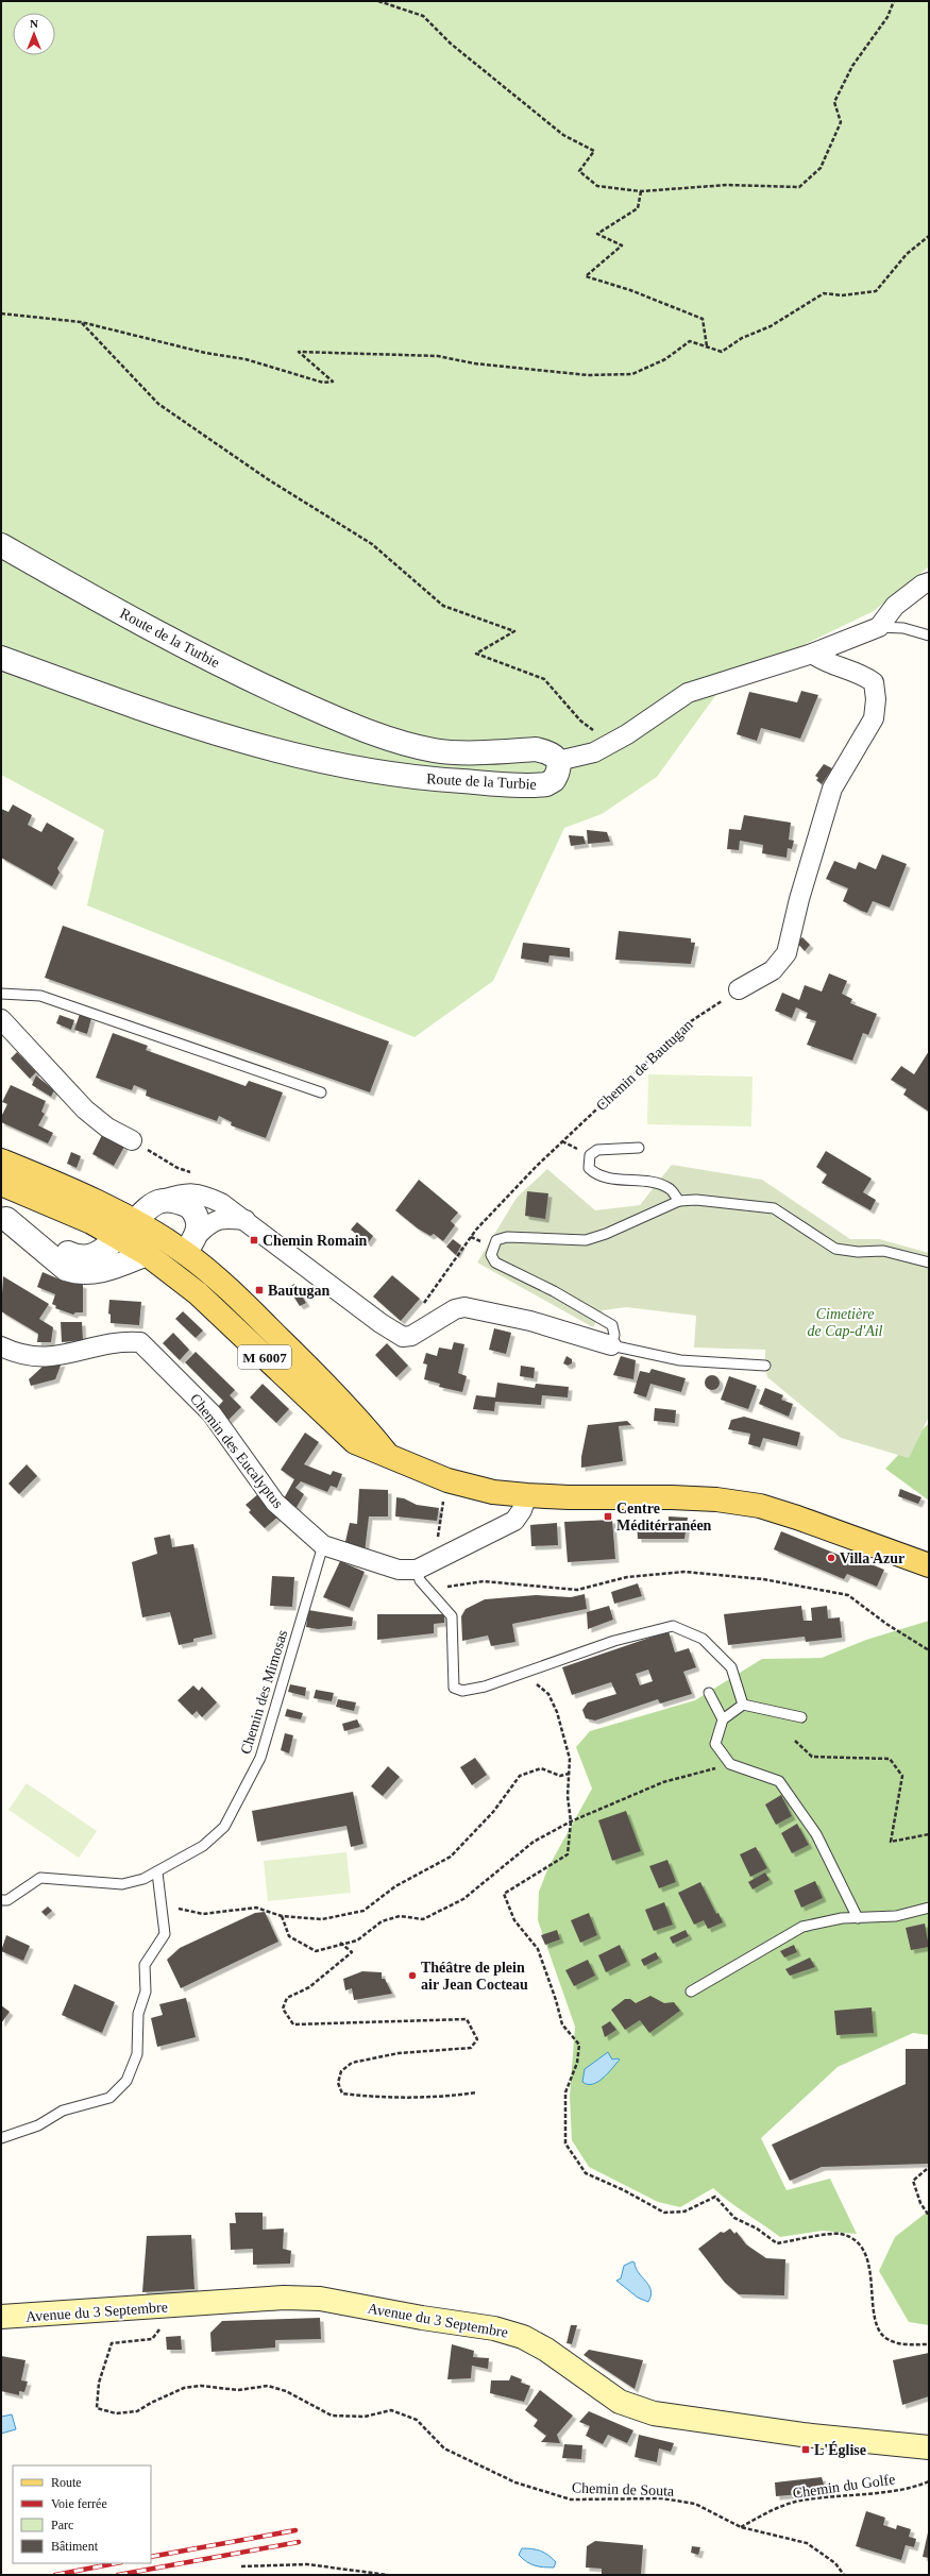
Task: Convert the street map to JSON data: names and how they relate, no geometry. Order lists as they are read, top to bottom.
{
  "streets": {
    "main road": ["M 6007", "Avenue du 3 Septembre"],
    "street": ["Route de la Turbie", "Chemin des Eucalyptus"],
    "lane": ["Chemin des Mimosas"],
    "path": ["Chemin de Bautugan", "Chemin du Golfe", "Chemin de Souta"]
  },
  "crossings": [
    ["M 6007", "Chemin des Eucalyptus"],
    ["Chemin des Eucalyptus", "Chemin des Mimosas"],
    ["Chemin du Golfe", "Chemin de Souta"]
  ],
  "parks": ["Cimetière de Cap-d'Ail"],
  "places": {
    "transit": [
      "Chemin Romain",
      "Bautugan",
      "Centre Méditérranéen",
      "L'Église"
    ],
    "other": ["Villa Azur", "Théâtre de plein air Jean Cocteau"]
  },
  "legend": [
    "Route",
    "Voie ferrée",
    "Parc",
    "Bâtiment"
  ],
  "north": "top"
}
